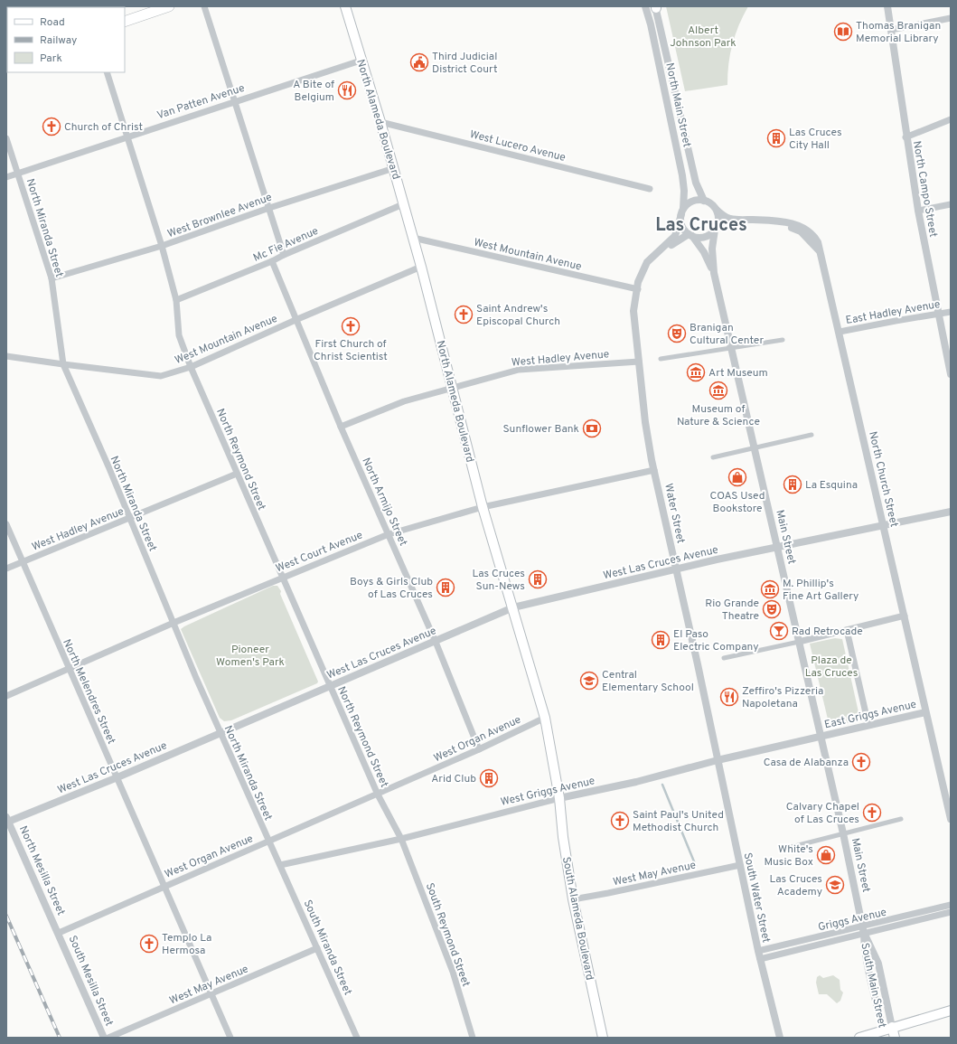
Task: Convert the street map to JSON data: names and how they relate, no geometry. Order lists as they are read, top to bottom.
{
  "streets": {
    "main road": ["North Alameda Boulevard", "South Alameda Boulevard", "South Main Street"],
    "street": [
      "Van Patten Avenue",
      "North Main Street",
      "West Lucero Avenue",
      "North Campo Street",
      "West Brownlee Avenue",
      "North Miranda Street",
      "Mc Fie Avenue",
      "West Mountain Avenue",
      "East Hadley Avenue",
      "West Hadley Avenue",
      "North Reymond Street",
      "North Church Street",
      "North Armijo Street",
      "Water Street",
      "Main Street",
      "West Court Avenue",
      "West Las Cruces Avenue",
      "North Melendres Street",
      "East Griggs Avenue",
      "West Organ Avenue",
      "West Griggs Avenue",
      "North Mesilla Street",
      "West May Avenue",
      "South Water Street",
      "Griggs Avenue",
      "South Reymond Street",
      "South Miranda Street",
      "South Mesilla Street"
    ]
  },
  "crossings": [
    ["Van Patten Avenue", "North Alameda Boulevard"],
    ["Van Patten Avenue", "North Miranda Street"],
    ["Van Patten Avenue", "North Reymond Street"],
    ["North Main Street", "North Church Street"],
    ["North Main Street", "Water Street"],
    ["North Main Street", "Main Street"],
    ["North Alameda Boulevard", "West Lucero Avenue"],
    ["North Alameda Boulevard", "West Brownlee Avenue"],
    ["North Alameda Boulevard", "Mc Fie Avenue"],
    ["North Alameda Boulevard", "West Mountain Avenue"],
    ["North Alameda Boulevard", "West Hadley Avenue"],
    ["North Alameda Boulevard", "West Court Avenue"],
    ["North Alameda Boulevard", "West Las Cruces Avenue"],
    ["North Alameda Boulevard", "West Organ Avenue"],
    ["North Alameda Boulevard", "West Griggs Avenue"],
    ["North Alameda Boulevard", "South Alameda Boulevard"],
    ["North Campo Street", "East Hadley Avenue"],
    ["West Brownlee Avenue", "North Miranda Street"],
    ["West Brownlee Avenue", "North Reymond Street"],
    ["North Miranda Street", "West Mountain Avenue"],
    ["North Miranda Street", "West Hadley Avenue"],
    ["North Miranda Street", "West Court Avenue"],
    ["North Miranda Street", "West Las Cruces Avenue"],
    ["North Miranda Street", "West Organ Avenue"],
    ["North Miranda Street", "West Griggs Avenue"],
    ["North Miranda Street", "South Miranda Street"],
    ["Mc Fie Avenue", "North Reymond Street"],
    ["Mc Fie Avenue", "North Armijo Street"],
    ["West Mountain Avenue", "North Reymond Street"],
    ["West Mountain Avenue", "North Armijo Street"],
    ["West Mountain Avenue", "Water Street"],
    ["East Hadley Avenue", "North Church Street"],
    ["West Hadley Avenue", "North Reymond Street"],
    ["West Hadley Avenue", "North Armijo Street"],
    ["West Hadley Avenue", "Water Street"],
    ["West Hadley Avenue", "North Melendres Street"],
    ["North Reymond Street", "West Court Avenue"],
    ["North Reymond Street", "West Las Cruces Avenue"],
    ["North Reymond Street", "West Organ Avenue"],
    ["North Reymond Street", "West Griggs Avenue"],
    ["North Reymond Street", "South Reymond Street"],
    ["North Church Street", "Water Street"],
    ["North Church Street", "Main Street"],
    ["North Church Street", "West Las Cruces Avenue"],
    ["North Church Street", "East Griggs Avenue"],
    ["North Armijo Street", "West Court Avenue"],
    ["North Armijo Street", "West Las Cruces Avenue"],
    ["North Armijo Street", "West Organ Avenue"],
    ["Water Street", "Main Street"],
    ["Water Street", "West Court Avenue"],
    ["Water Street", "West Las Cruces Avenue"],
    ["Water Street", "West Griggs Avenue"],
    ["Water Street", "South Water Street"],
    ["Main Street", "West Las Cruces Avenue"],
    ["Main Street", "East Griggs Avenue"],
    ["Main Street", "West Griggs Avenue"],
    ["Main Street", "Griggs Avenue"],
    ["Main Street", "South Main Street"],
    ["West Court Avenue", "North Melendres Street"],
    ["West Las Cruces Avenue", "North Melendres Street"],
    ["West Las Cruces Avenue", "North Mesilla Street"],
    ["North Melendres Street", "West Organ Avenue"],
    ["North Melendres Street", "West May Avenue"],
    ["East Griggs Avenue", "West Griggs Avenue"],
    ["West Organ Avenue", "North Mesilla Street"],
    ["West Organ Avenue", "South Mesilla Street"],
    ["West Griggs Avenue", "South Water Street"],
    ["West Griggs Avenue", "South Alameda Boulevard"],
    ["West Griggs Avenue", "South Reymond Street"],
    ["West Griggs Avenue", "South Miranda Street"],
    ["North Mesilla Street", "South Mesilla Street"],
    ["West May Avenue", "South Water Street"],
    ["West May Avenue", "South Alameda Boulevard"],
    ["West May Avenue", "South Miranda Street"],
    ["South Water Street", "Griggs Avenue"],
    ["Griggs Avenue", "South Main Street"]
  ],
  "districts": ["Las Cruces"],
  "parks": ["Albert Johnson Park", "Pioneer Women's Park", "Plaza de Las Cruces"],
  "places": {
    "library": ["Thomas Branigan Memorial Library"],
    "public building": ["Third Judicial District Court"],
    "restaurant": ["A Bite of Belgium", "Zeffiro's Pizzeria Napoletana"],
    "church": [
      "Church of Christ",
      "Saint Andrew's Episcopal Church",
      "First Church of Christ Scientist",
      "Casa de Alabanza",
      "Calvary Chapel of Las Cruces",
      "Saint Paul's United Methodist Church",
      "Templo La Hermosa"
    ],
    "building": [
      "Las Cruces City Hall",
      "La Esquina",
      "Las Cruces Sun-News",
      "Boys & Girls Club of Las Cruces",
      "El Paso Electric Company",
      "Arid Club"
    ],
    "theatre": ["Branigan Cultural Center", "Rio Grande Theatre"],
    "museum": ["Art Museum", "Museum of Nature & Science", "M. Phillip's Fine Art Gallery"],
    "bank": ["Sunflower Bank"],
    "shop": ["COAS Used Bookstore", "White's Music Box"],
    "bar": ["Rad Retrocade"],
    "school or university": ["Central Elementary School", "Las Cruces Academy"]
  },
  "legend": ["Road", "Railway", "Park"]
}
